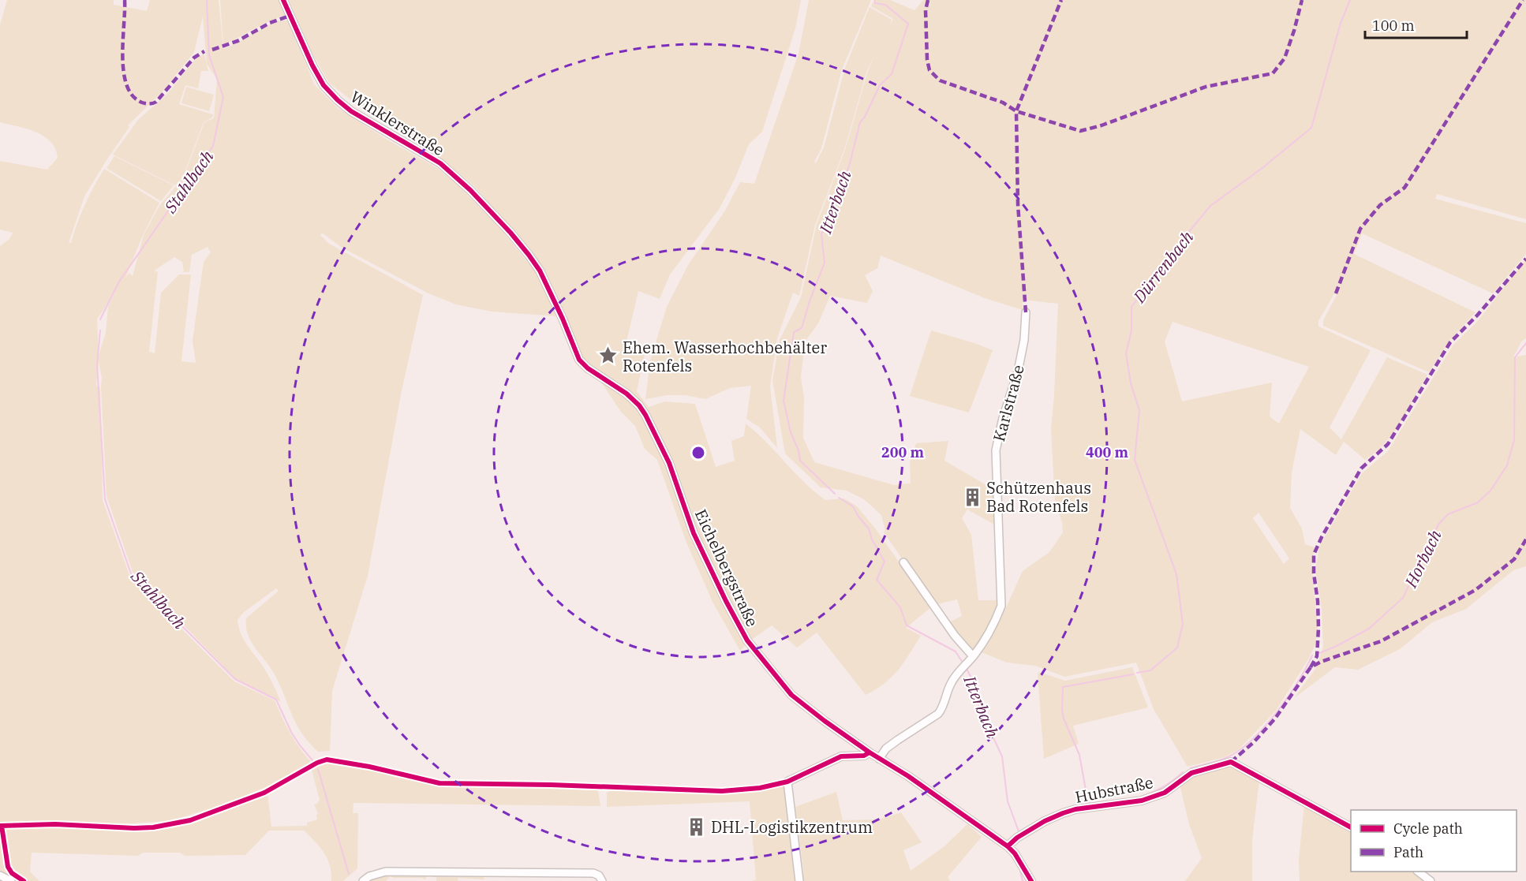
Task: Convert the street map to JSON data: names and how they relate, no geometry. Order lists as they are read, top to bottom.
{
  "streets": {
    "street": [
      "Winklerstraße",
      "Karlstraße",
      "Eichelbergstraße",
      "Hubstraße"
    ]
  },
  "crossings": [
    ["Winklerstraße", "Eichelbergstraße"],
    ["Karlstraße", "Eichelbergstraße"],
    ["Eichelbergstraße", "Hubstraße"]
  ],
  "water": [
    "Stahlbach",
    "Itterbach",
    "Dürrenbach",
    "Horbach"
  ],
  "places": {
    "place": ["Ehem. Wasserhochbehälter Rotenfels"],
    "building": ["Schützenhaus Bad Rotenfels", "DHL-Logistikzentrum"]
  },
  "legend": ["Cycle path", "Path"],
  "scale_bar": "100 m",
  "rings": ["200 m", "400 m"]
}
